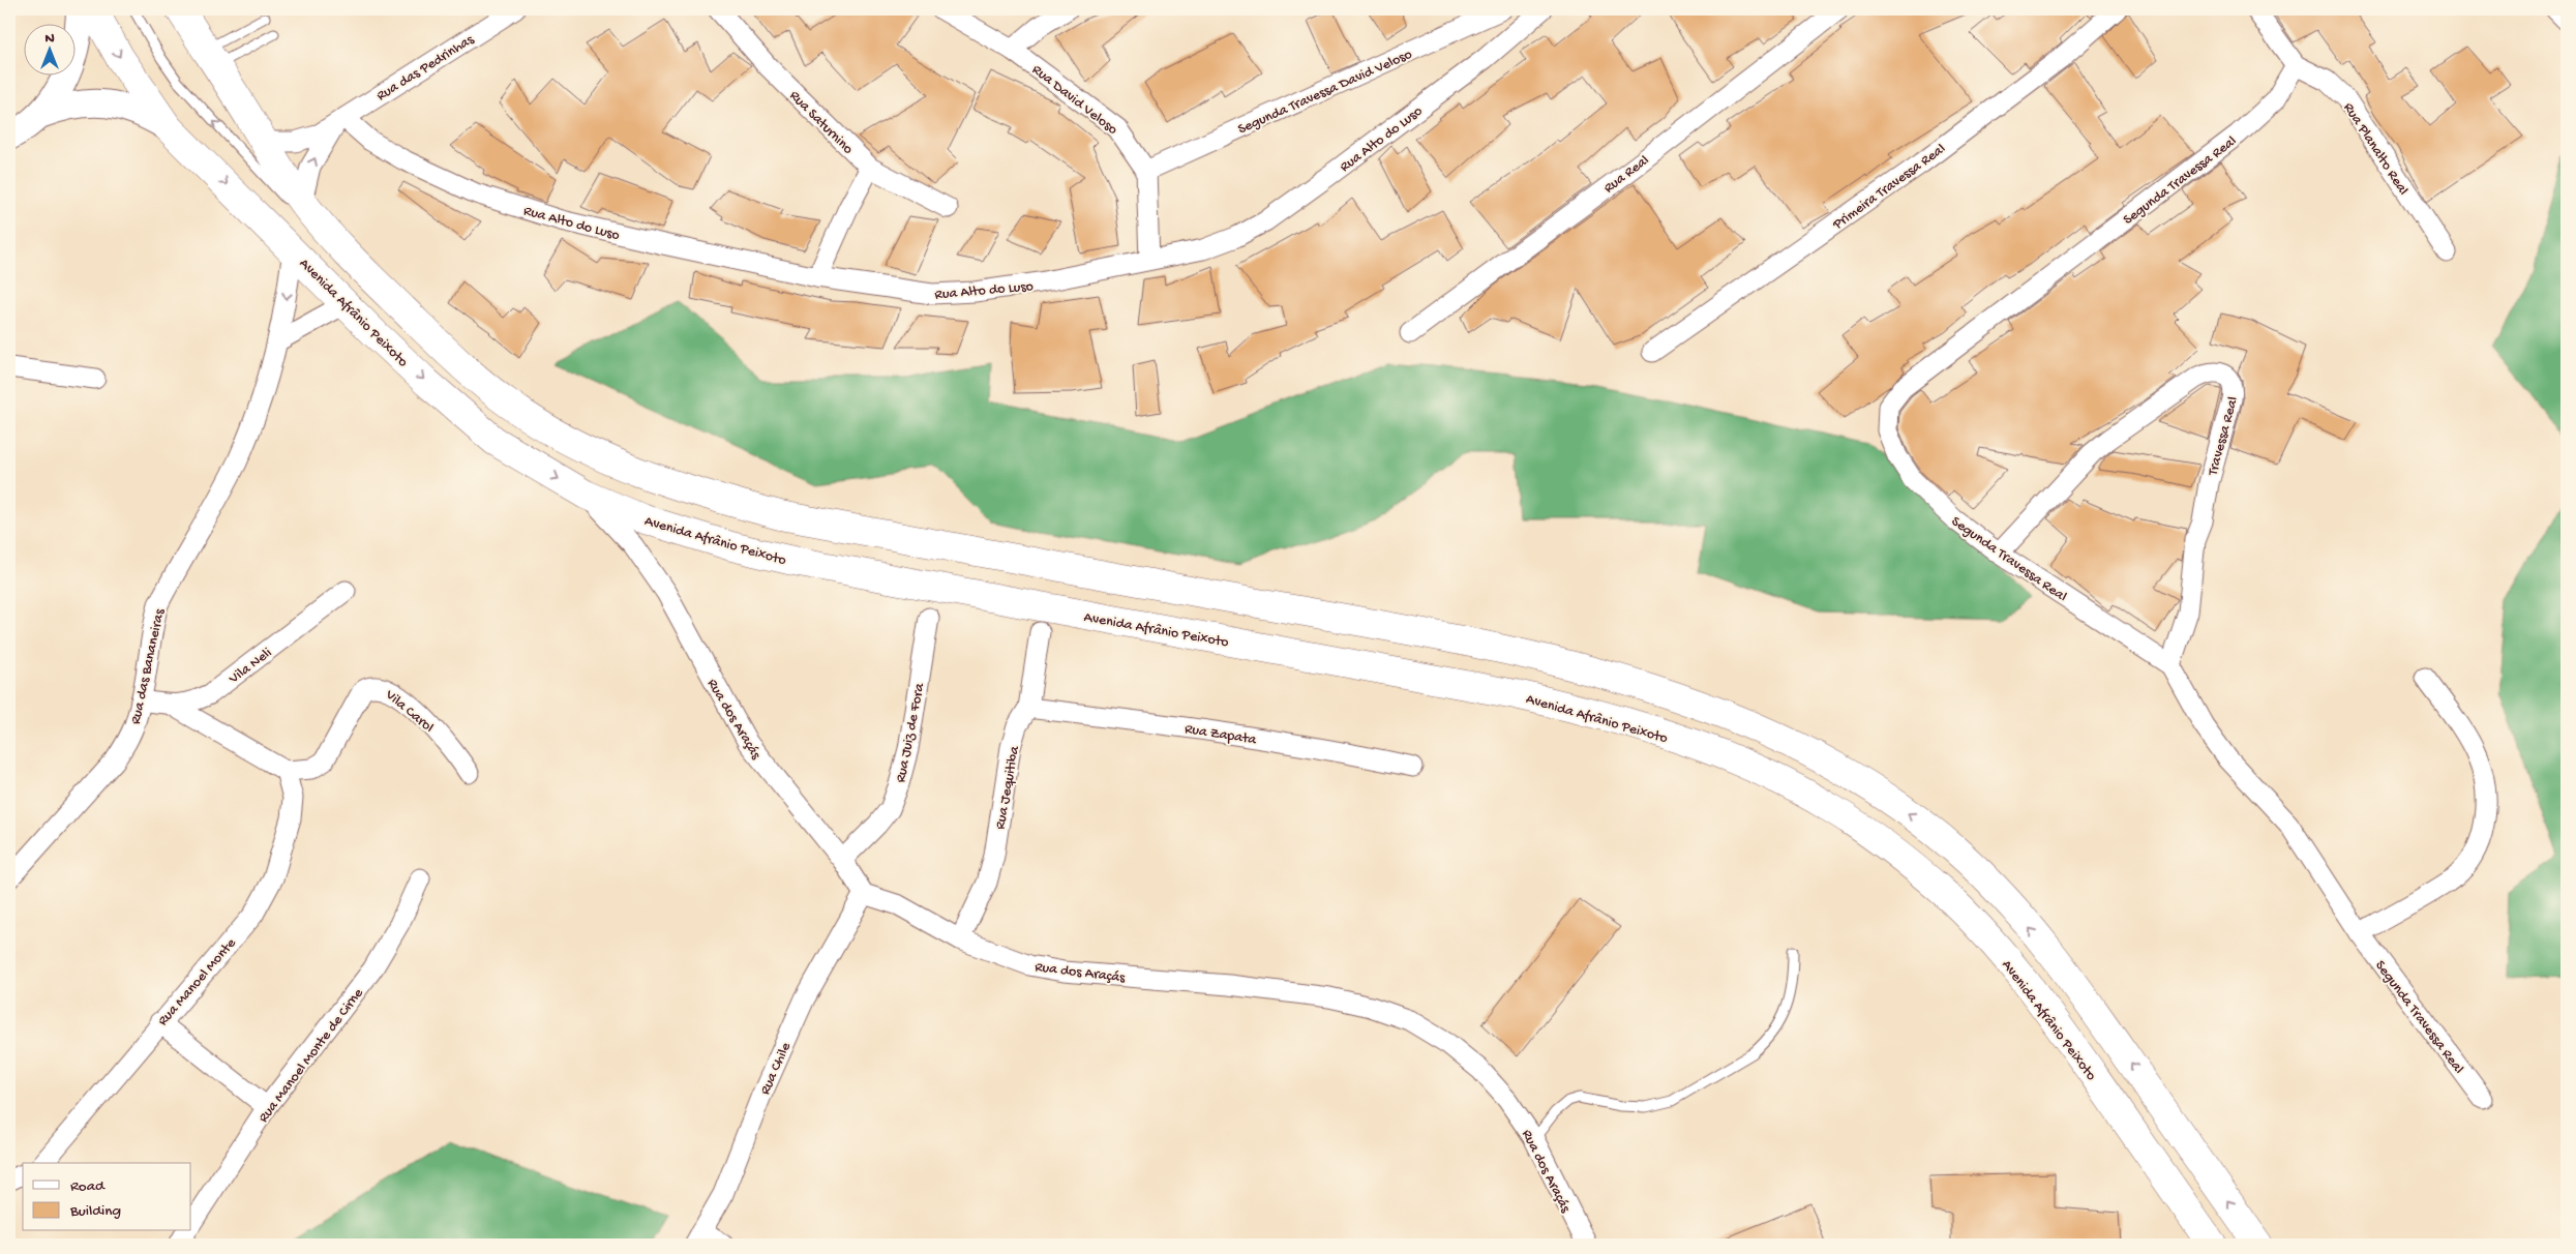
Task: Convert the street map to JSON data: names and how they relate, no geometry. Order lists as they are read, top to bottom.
{
  "streets": {
    "main road": ["Avenida Afrânio Peixoto"],
    "street": [
      "Rua das Pedrinhas",
      "Segunda Travessa David Veloso",
      "Rua David Veloso",
      "Rua Saturnino",
      "Rua Alto do Luso",
      "Rua Planalto Real",
      "Rua Real",
      "Segunda Travessa Real",
      "Primeira Travessa Real",
      "Travessa Real",
      "Vila Neli",
      "Rua das Bananeiras",
      "Vila Carol",
      "Rua dos Araçás",
      "Rua Juiz de Fora",
      "Rua Zapata",
      "Rua Jequitiba",
      "Rua Manoel Monte",
      "Rua Manoel Monte de Cirne",
      "Rua Chile"
    ]
  },
  "crossings": [
    ["Rua das Pedrinhas", "Rua Alto do Luso"],
    ["Segunda Travessa David Veloso", "Rua David Veloso"],
    ["Rua Planalto Real", "Segunda Travessa Real"],
    ["Segunda Travessa Real", "Travessa Real"],
    ["Avenida Afrânio Peixoto", "Rua das Bananeiras"],
    ["Avenida Afrânio Peixoto", "Rua dos Araçás"],
    ["Vila Neli", "Rua das Bananeiras"],
    ["Vila Carol", "Rua Manoel Monte"],
    ["Rua dos Araçás", "Rua Juiz de Fora"],
    ["Rua dos Araçás", "Rua Jequitiba"],
    ["Rua dos Araçás", "Rua Chile"],
    ["Rua Zapata", "Rua Jequitiba"]
  ],
  "legend": ["Road", "Building"],
  "north": "top"
}
